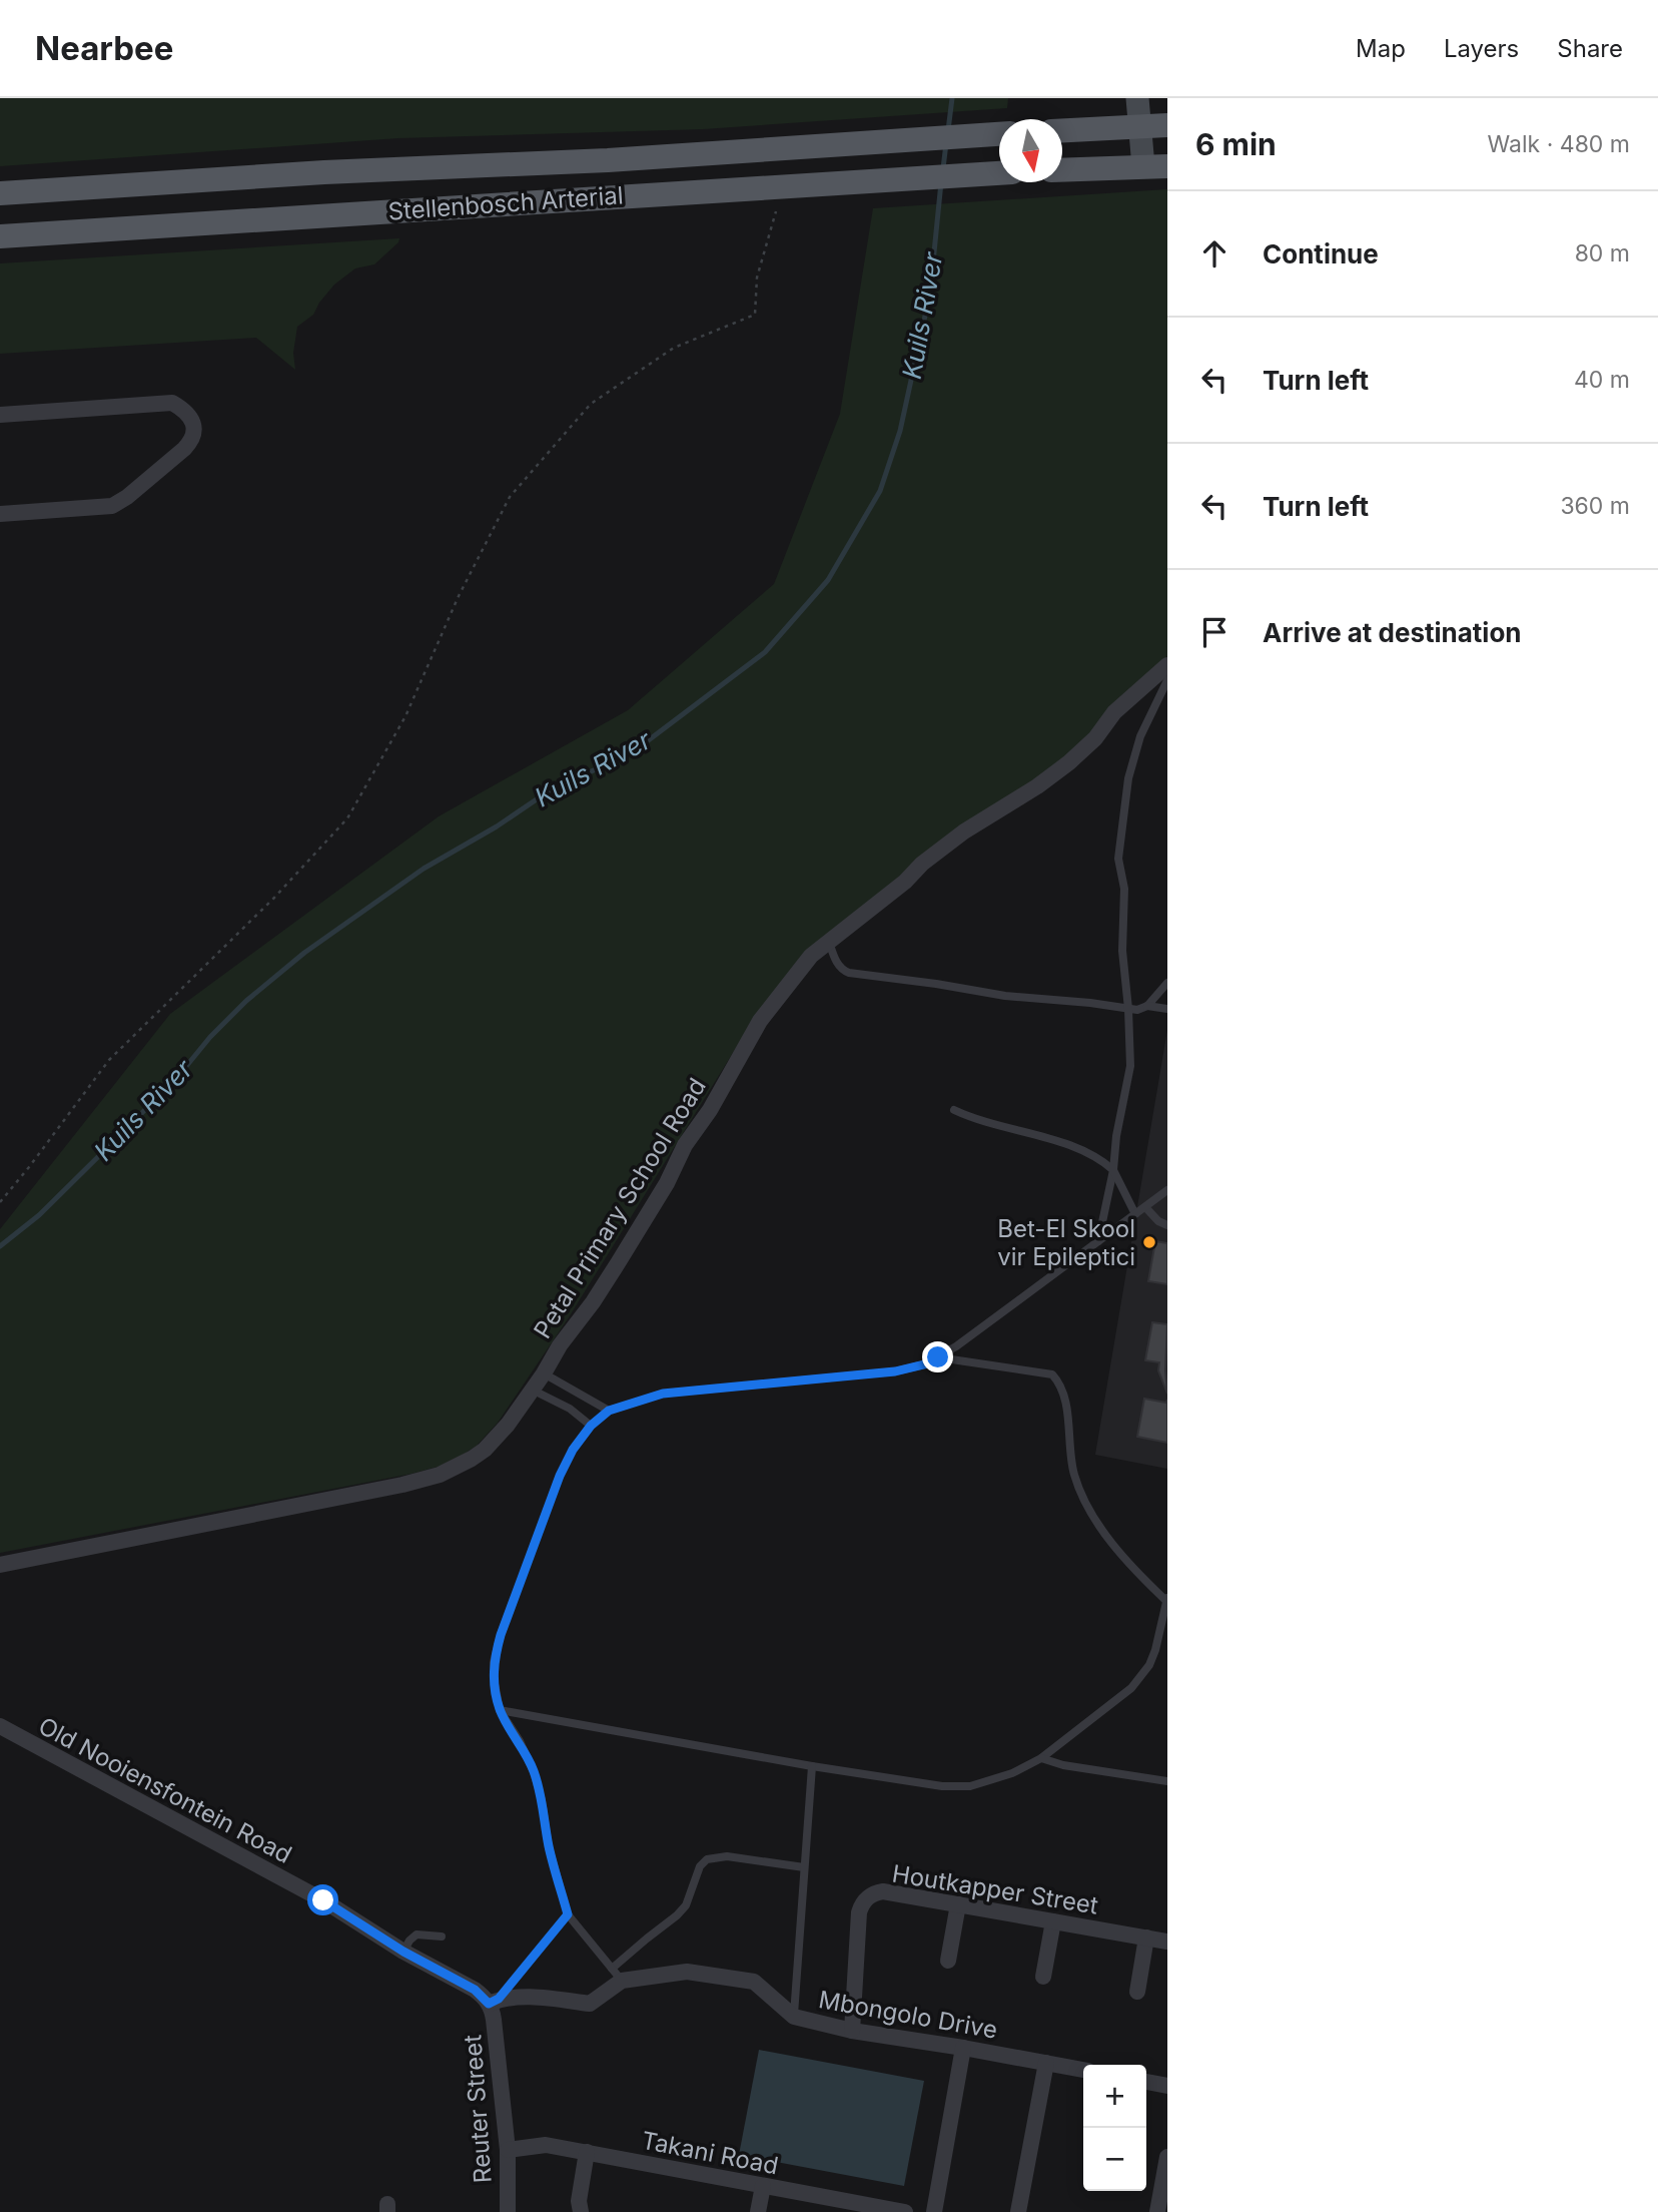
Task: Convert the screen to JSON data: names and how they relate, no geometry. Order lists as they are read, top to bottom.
{
  "streets": {
    "main road": ["Stellenbosch Arterial"],
    "street": [
      "Petal Primary School Road",
      "Old Nooiensfontein Road",
      "Houtkapper Street",
      "Mbongolo Drive",
      "Reuter Street",
      "Takani Road"
    ]
  },
  "crossings": [
    ["Old Nooiensfontein Road", "Mbongolo Drive"],
    ["Old Nooiensfontein Road", "Reuter Street"],
    ["Houtkapper Street", "Mbongolo Drive"],
    ["Mbongolo Drive", "Reuter Street"],
    ["Reuter Street", "Takani Road"]
  ],
  "water": ["Kuils River"],
  "places": ["Bet-El Skool vir Epileptici"],
  "north": "bottom",
  "page": {
    "header": "Nearbee",
    "nav": ["Map", "Layers", "Share"],
    "heading": ["6 min", "Walk · 480 m"],
    "list": [
      ["Continue", "80 m"],
      ["Turn left", "40 m"],
      ["Turn left", "360 m"],
      "Arrive at destination"
    ],
    "map_buttons": ["+", "−"]
  }
}
